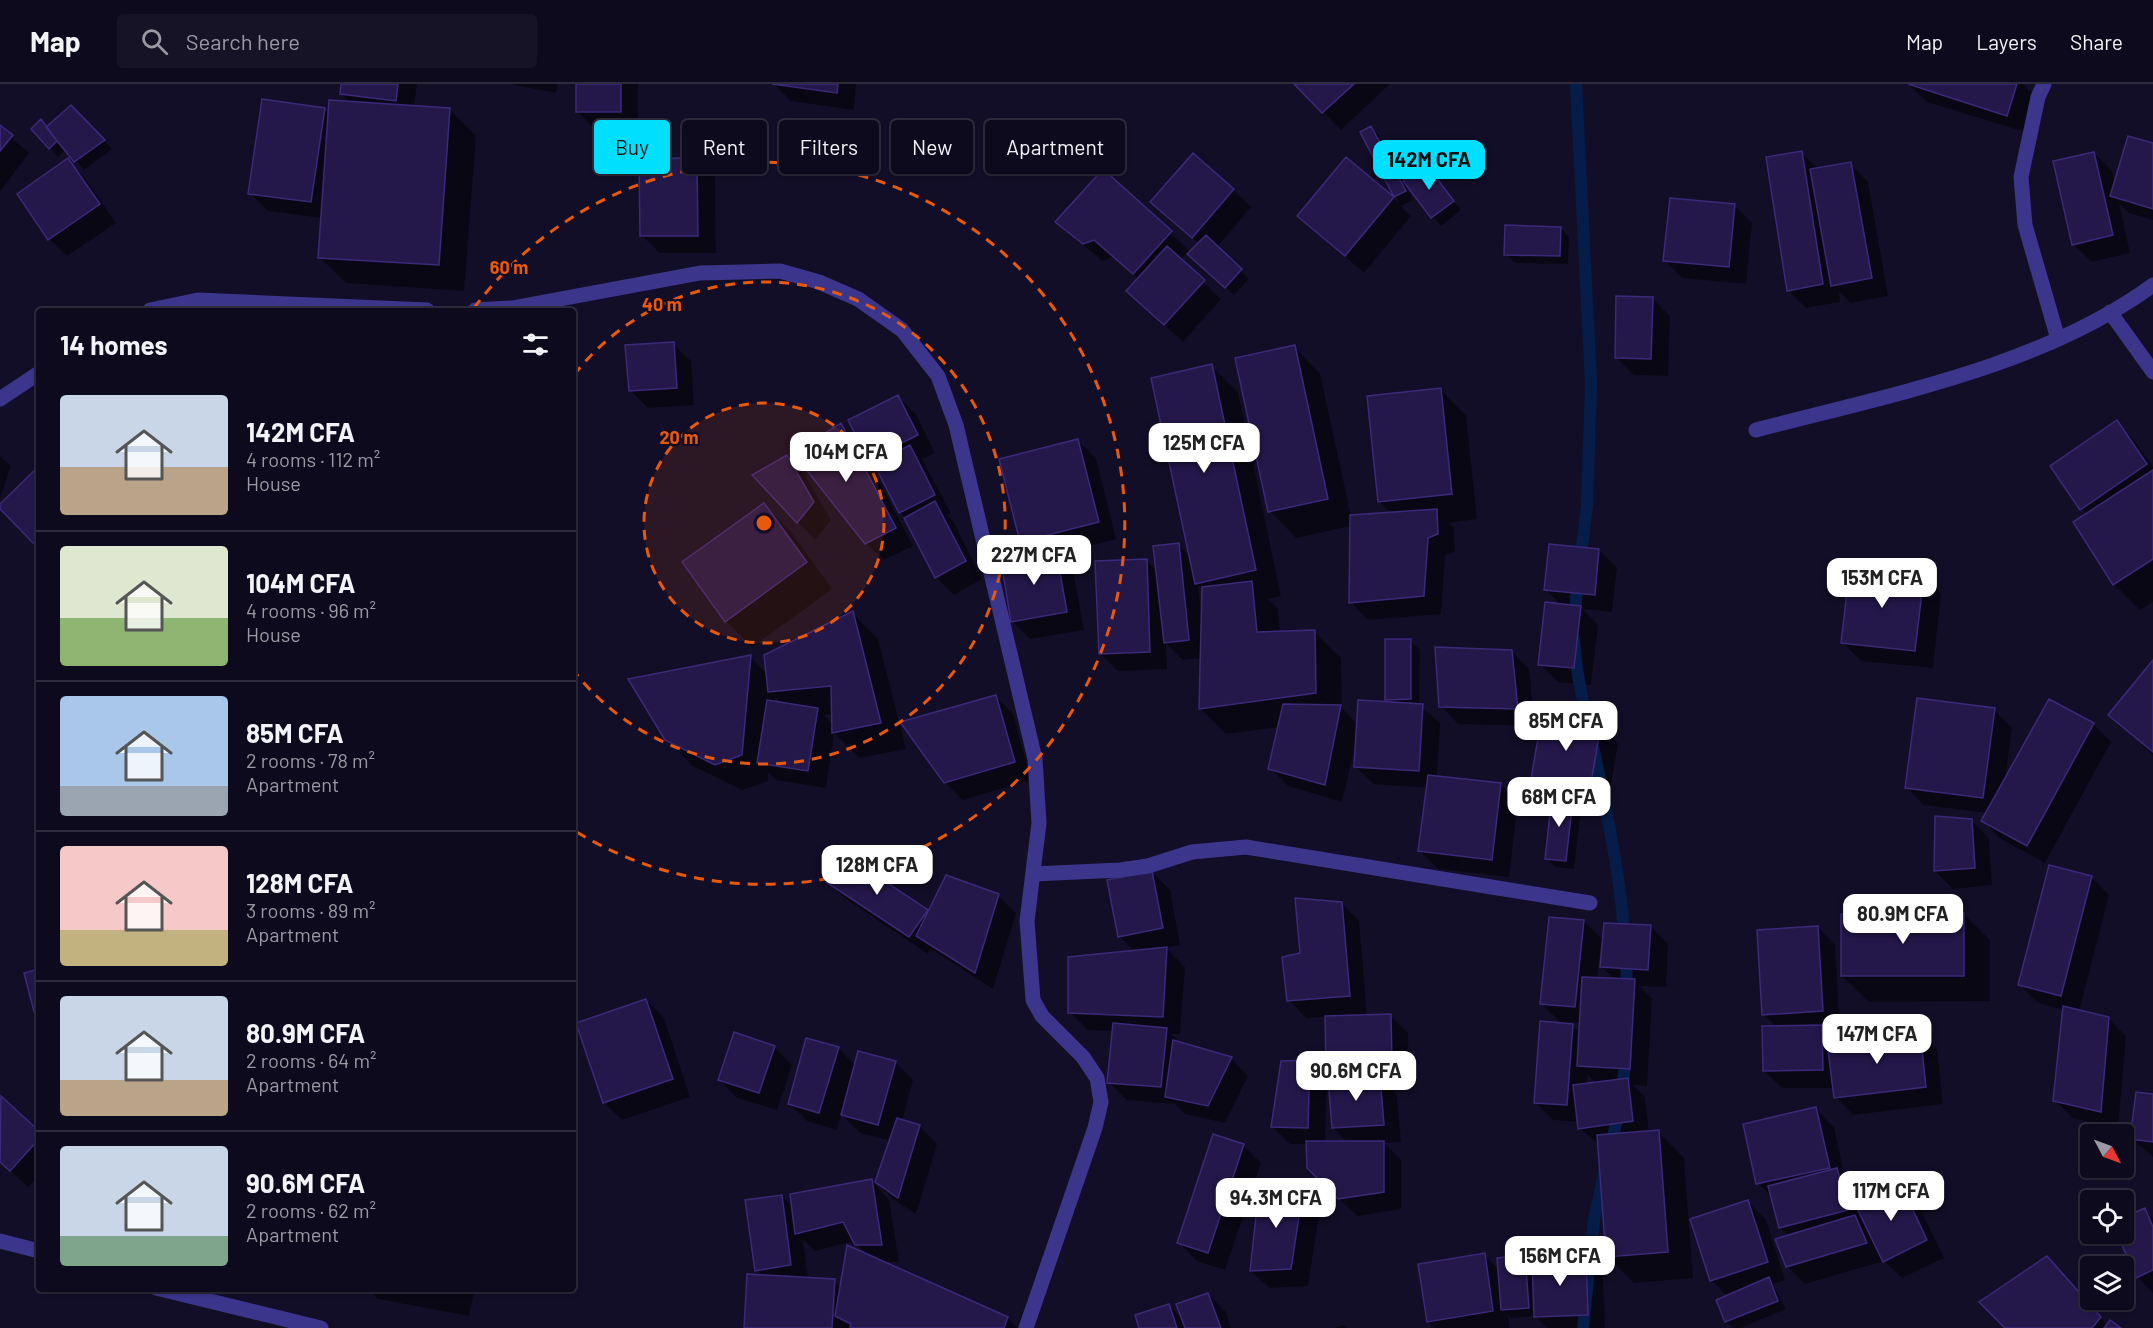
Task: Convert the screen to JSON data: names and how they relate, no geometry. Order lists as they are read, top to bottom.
{
  "north": "bottom right",
  "page": {
    "header": "Map",
    "search": "Search here",
    "nav": ["Map", "Layers", "Share"],
    "chip": [
      "Buy",
      "Rent",
      "Filters",
      "New",
      "Apartment"
    ],
    "price": [
      "142M CFA",
      "125M CFA",
      "104M CFA",
      "227M CFA",
      "153M CFA",
      "85M CFA",
      "68M CFA",
      "128M CFA",
      "80.9M CFA",
      "147M CFA",
      "90.6M CFA",
      "117M CFA",
      "94.3M CFA",
      "156M CFA"
    ],
    "heading": "14 homes",
    "list": [
      {
        "name": "142M CFA",
        "note": "4 rooms · 112 m² · House"
      },
      {
        "name": "104M CFA",
        "note": "4 rooms · 96 m² · House"
      },
      {
        "name": "85M CFA",
        "note": "2 rooms · 78 m² · Apartment"
      },
      {
        "name": "128M CFA",
        "note": "3 rooms · 89 m² · Apartment"
      },
      {
        "name": "80.9M CFA",
        "note": "2 rooms · 64 m² · Apartment"
      },
      {
        "name": "90.6M CFA",
        "note": "2 rooms · 62 m² · Apartment"
      }
    ]
  },
  "rings": ["60 m", "40 m", "20 m"]
}
